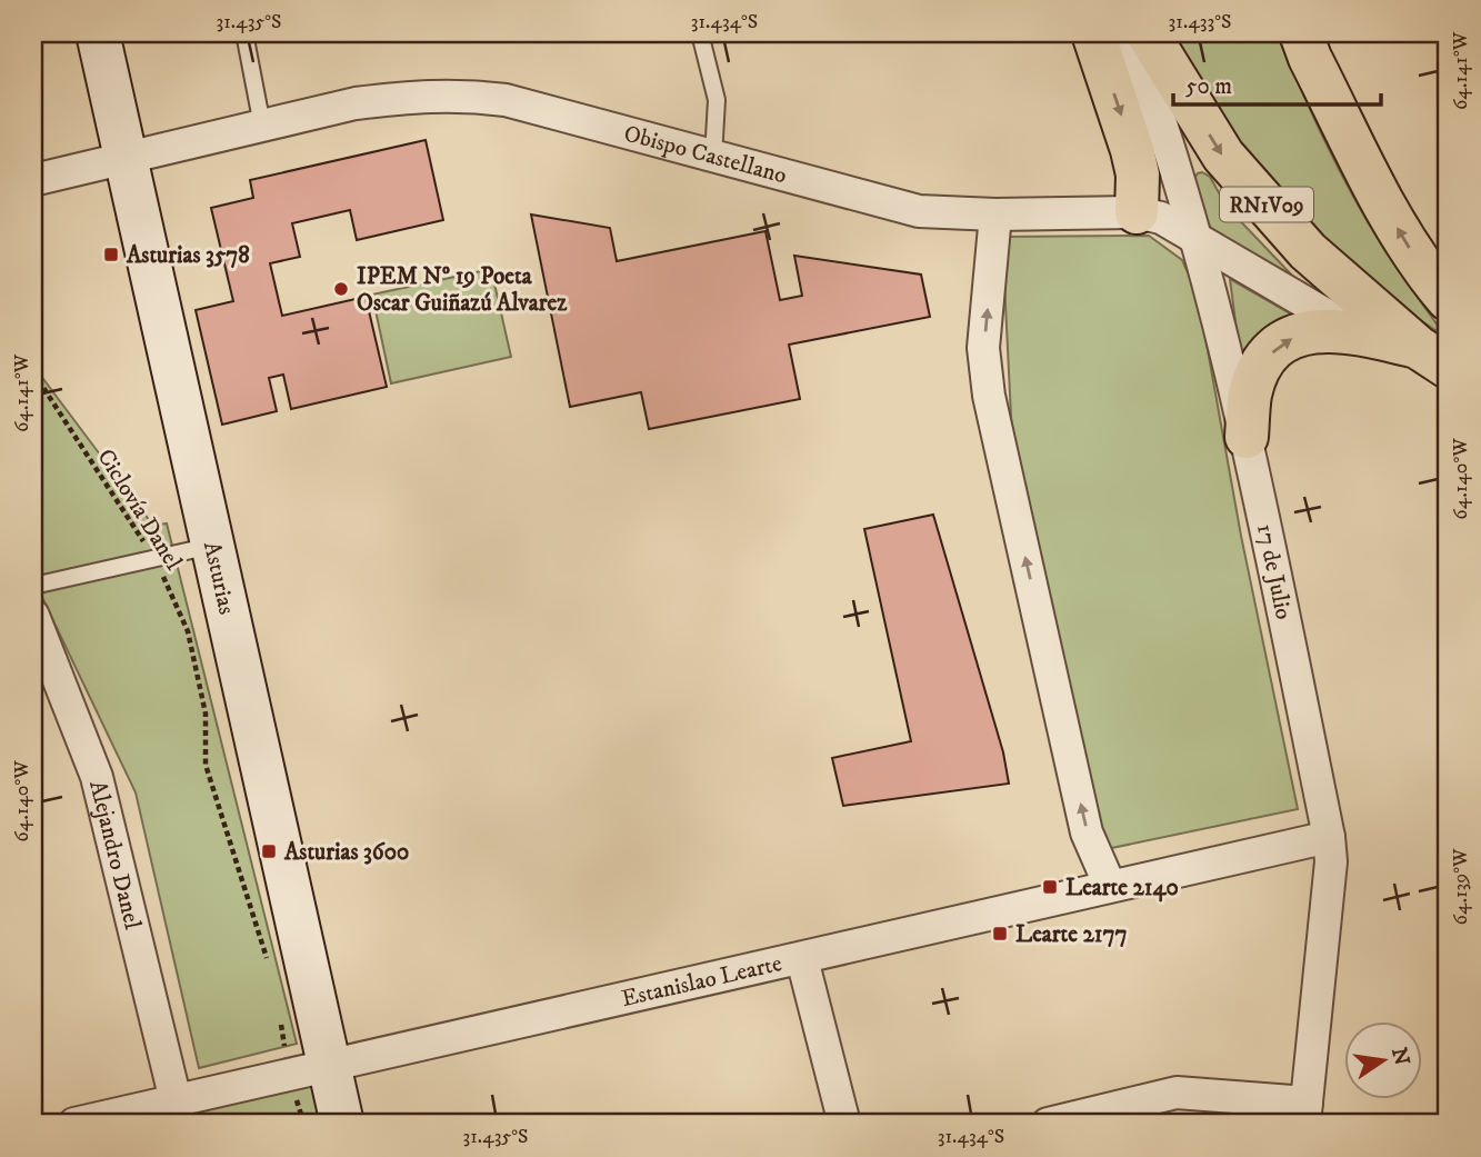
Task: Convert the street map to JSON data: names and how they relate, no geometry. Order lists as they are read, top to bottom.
{
  "streets": {
    "main road": ["RN1V09"],
    "street": [
      "Obispo Castellano",
      "17 de Julio",
      "Asturias",
      "Alejandro Danel",
      "Estanislao Learte"
    ],
    "path": ["Ciclovía Danel"]
  },
  "crossings": [
    ["Obispo Castellano", "17 de Julio"],
    ["Obispo Castellano", "Asturias"],
    ["17 de Julio", "Estanislao Learte"],
    ["Asturias", "Estanislao Learte"],
    ["Alejandro Danel", "Estanislao Learte"]
  ],
  "places": {
    "transit": [
      "Asturias 3578",
      "Asturias 3600",
      "Learte 2140",
      "Learte 2177"
    ],
    "other": ["IPEM Nº 19 Poeta Oscar Guiñazú Alvarez"]
  },
  "scale_bar": "50 m",
  "north": "right",
  "coordinates": [
    "31.435°S",
    "31.434°S",
    "31.433°S",
    "64.141°W",
    "64.140°W",
    "64.139°W"
  ]
}
